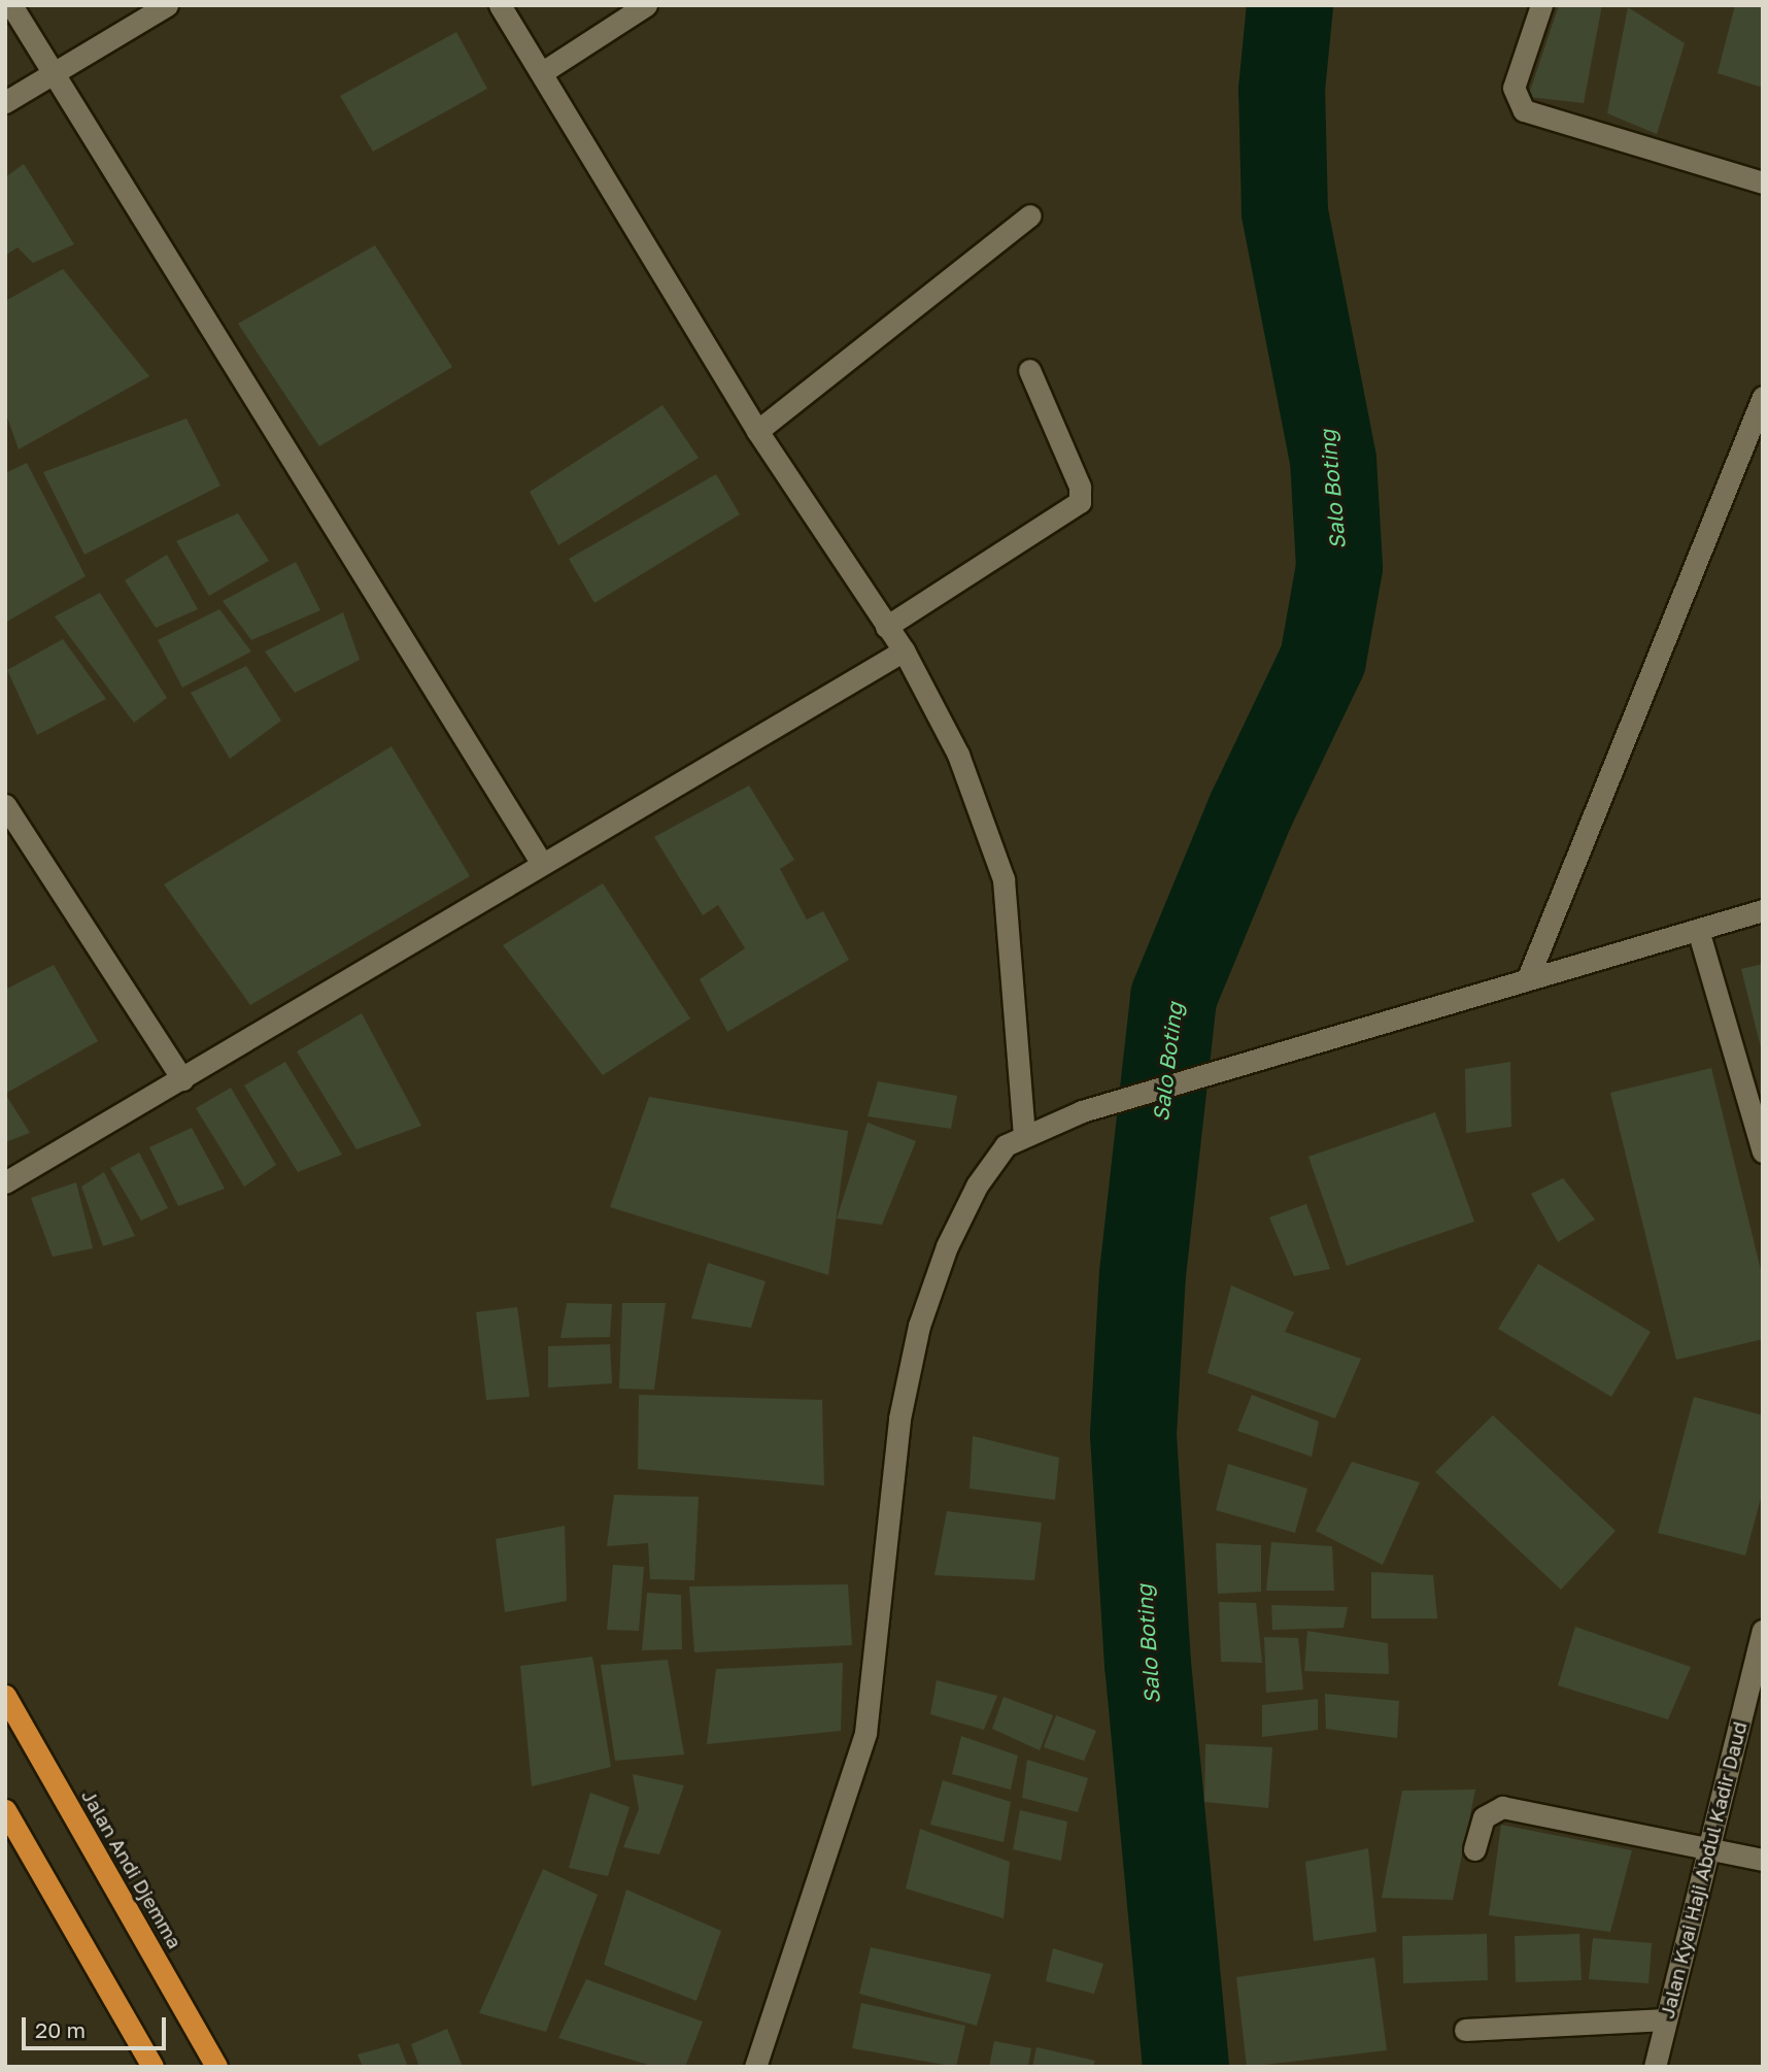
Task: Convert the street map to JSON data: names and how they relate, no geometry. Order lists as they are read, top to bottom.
{
  "streets": {
    "highway": ["Jalan Andi Djemma"],
    "street": ["Jalan Kyai Haji Abdul Kadir Daud"]
  },
  "water": ["Salo Boting"],
  "scale_bar": "20 m"
}
